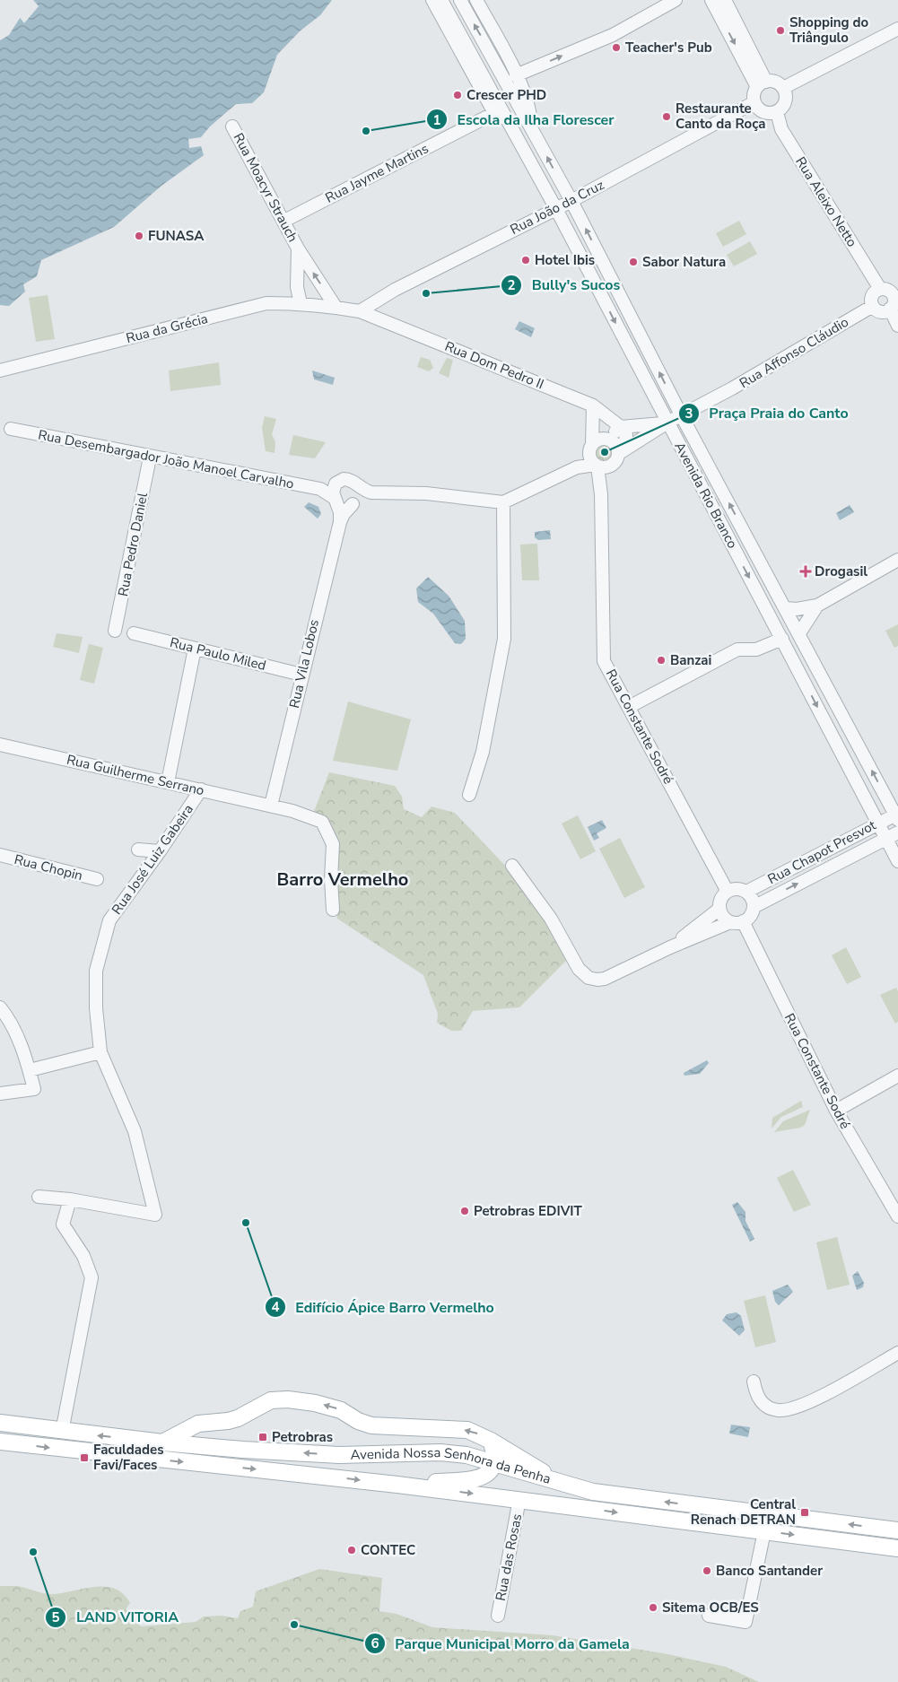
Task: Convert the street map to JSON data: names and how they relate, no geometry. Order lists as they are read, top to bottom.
{
  "streets": {
    "main road": ["Avenida Nossa Senhora da Penha"],
    "street": [
      "Rua Jayme Martins",
      "Rua Moacyr Strauch",
      "Rua Aleixo Netto",
      "Rua João da Cruz",
      "Rua da Grécia",
      "Rua Affonso Cláudio",
      "Rua Dom Pedro II",
      "Rua Desembargador João Manoel Carvalho",
      "Avenida Rio Branco",
      "Rua Pedro Daniel",
      "Rua Paulo Miled",
      "Rua Vila Lobos",
      "Rua Constante Sodré",
      "Rua Guilherme Serrano",
      "Rua Chapot Presvot",
      "Rua José Luiz Gabeira",
      "Rua Chopin",
      "Rua das Rosas"
    ]
  },
  "crossings": [
    ["Rua Jayme Martins", "Rua Moacyr Strauch"],
    ["Rua Jayme Martins", "Avenida Rio Branco"],
    ["Rua Moacyr Strauch", "Rua da Grécia"],
    ["Rua Moacyr Strauch", "Rua Dom Pedro II"],
    ["Rua Aleixo Netto", "Rua João da Cruz"],
    ["Rua Aleixo Netto", "Rua Affonso Cláudio"],
    ["Rua João da Cruz", "Rua Dom Pedro II"],
    ["Rua João da Cruz", "Avenida Rio Branco"],
    ["Rua da Grécia", "Rua Dom Pedro II"],
    ["Rua Affonso Cláudio", "Rua Dom Pedro II"],
    ["Rua Affonso Cláudio", "Avenida Rio Branco"],
    ["Rua Affonso Cláudio", "Rua Constante Sodré"],
    ["Rua Desembargador João Manoel Carvalho", "Rua Pedro Daniel"],
    ["Rua Desembargador João Manoel Carvalho", "Rua Vila Lobos"],
    ["Avenida Rio Branco", "Rua Chapot Presvot"],
    ["Rua Paulo Miled", "Rua Vila Lobos"],
    ["Rua Vila Lobos", "Rua Guilherme Serrano"],
    ["Rua Constante Sodré", "Rua Chapot Presvot"],
    ["Rua Guilherme Serrano", "Rua José Luiz Gabeira"],
    ["Avenida Nossa Senhora da Penha", "Rua das Rosas"]
  ],
  "districts": ["Barro Vermelho"],
  "places": {
    "other": [
      "Shopping do Triângulo",
      "Teacher's Pub",
      "Crescer PHD",
      "Restaurante Canto da Roça",
      "Escola da Ilha Florescer",
      "FUNASA",
      "Hotel Ibis",
      "Sabor Natura",
      "Bully's Sucos",
      "Praça Praia do Canto",
      "Banzai",
      "Petrobras EDIVIT",
      "Edifício Ápice Barro Vermelho",
      "CONTEC",
      "LAND VITORIA",
      "Banco Santander",
      "Sitema OCB/ES",
      "Parque Municipal Morro da Gamela"
    ],
    "health": ["Drogasil"],
    "transit": ["Petrobras", "Faculdades Favi/Faces", "Central Renach DETRAN"]
  }
}
